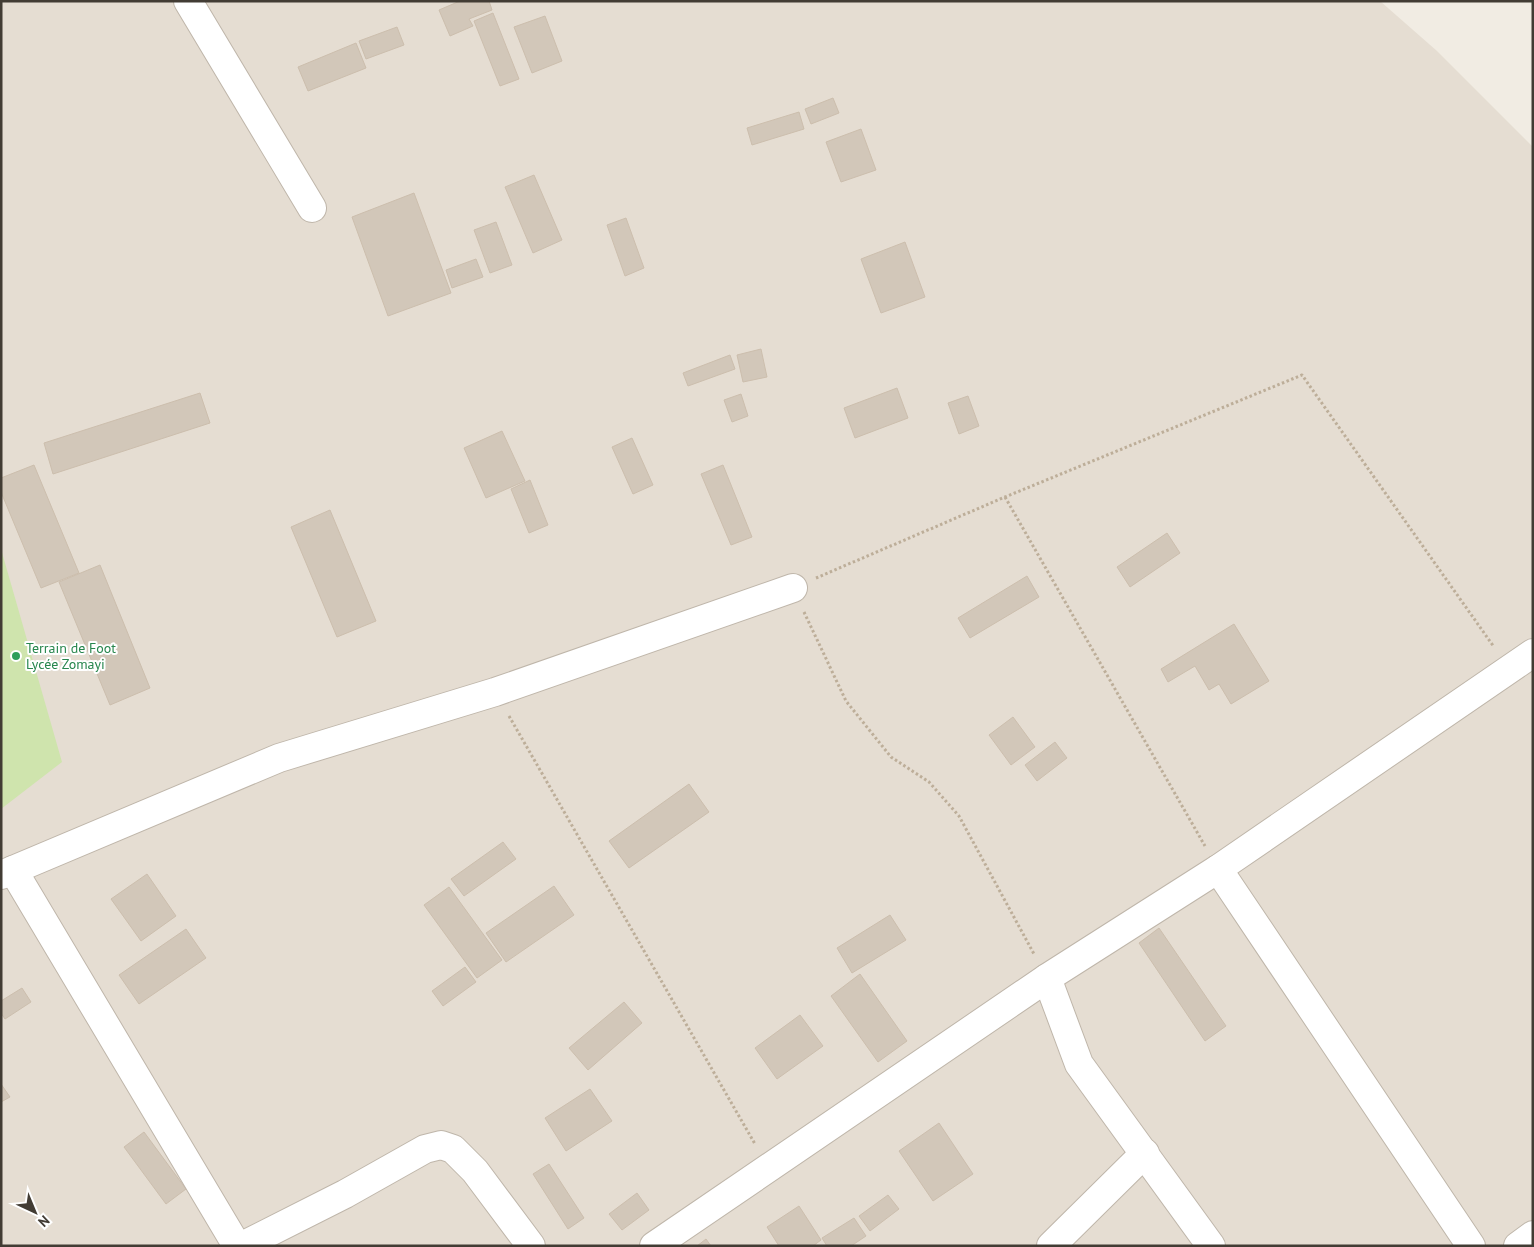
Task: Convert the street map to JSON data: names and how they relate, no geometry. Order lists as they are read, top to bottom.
{
  "places": ["Terrain de Foot Lycée Zomayi"],
  "north": "bottom right"
}
